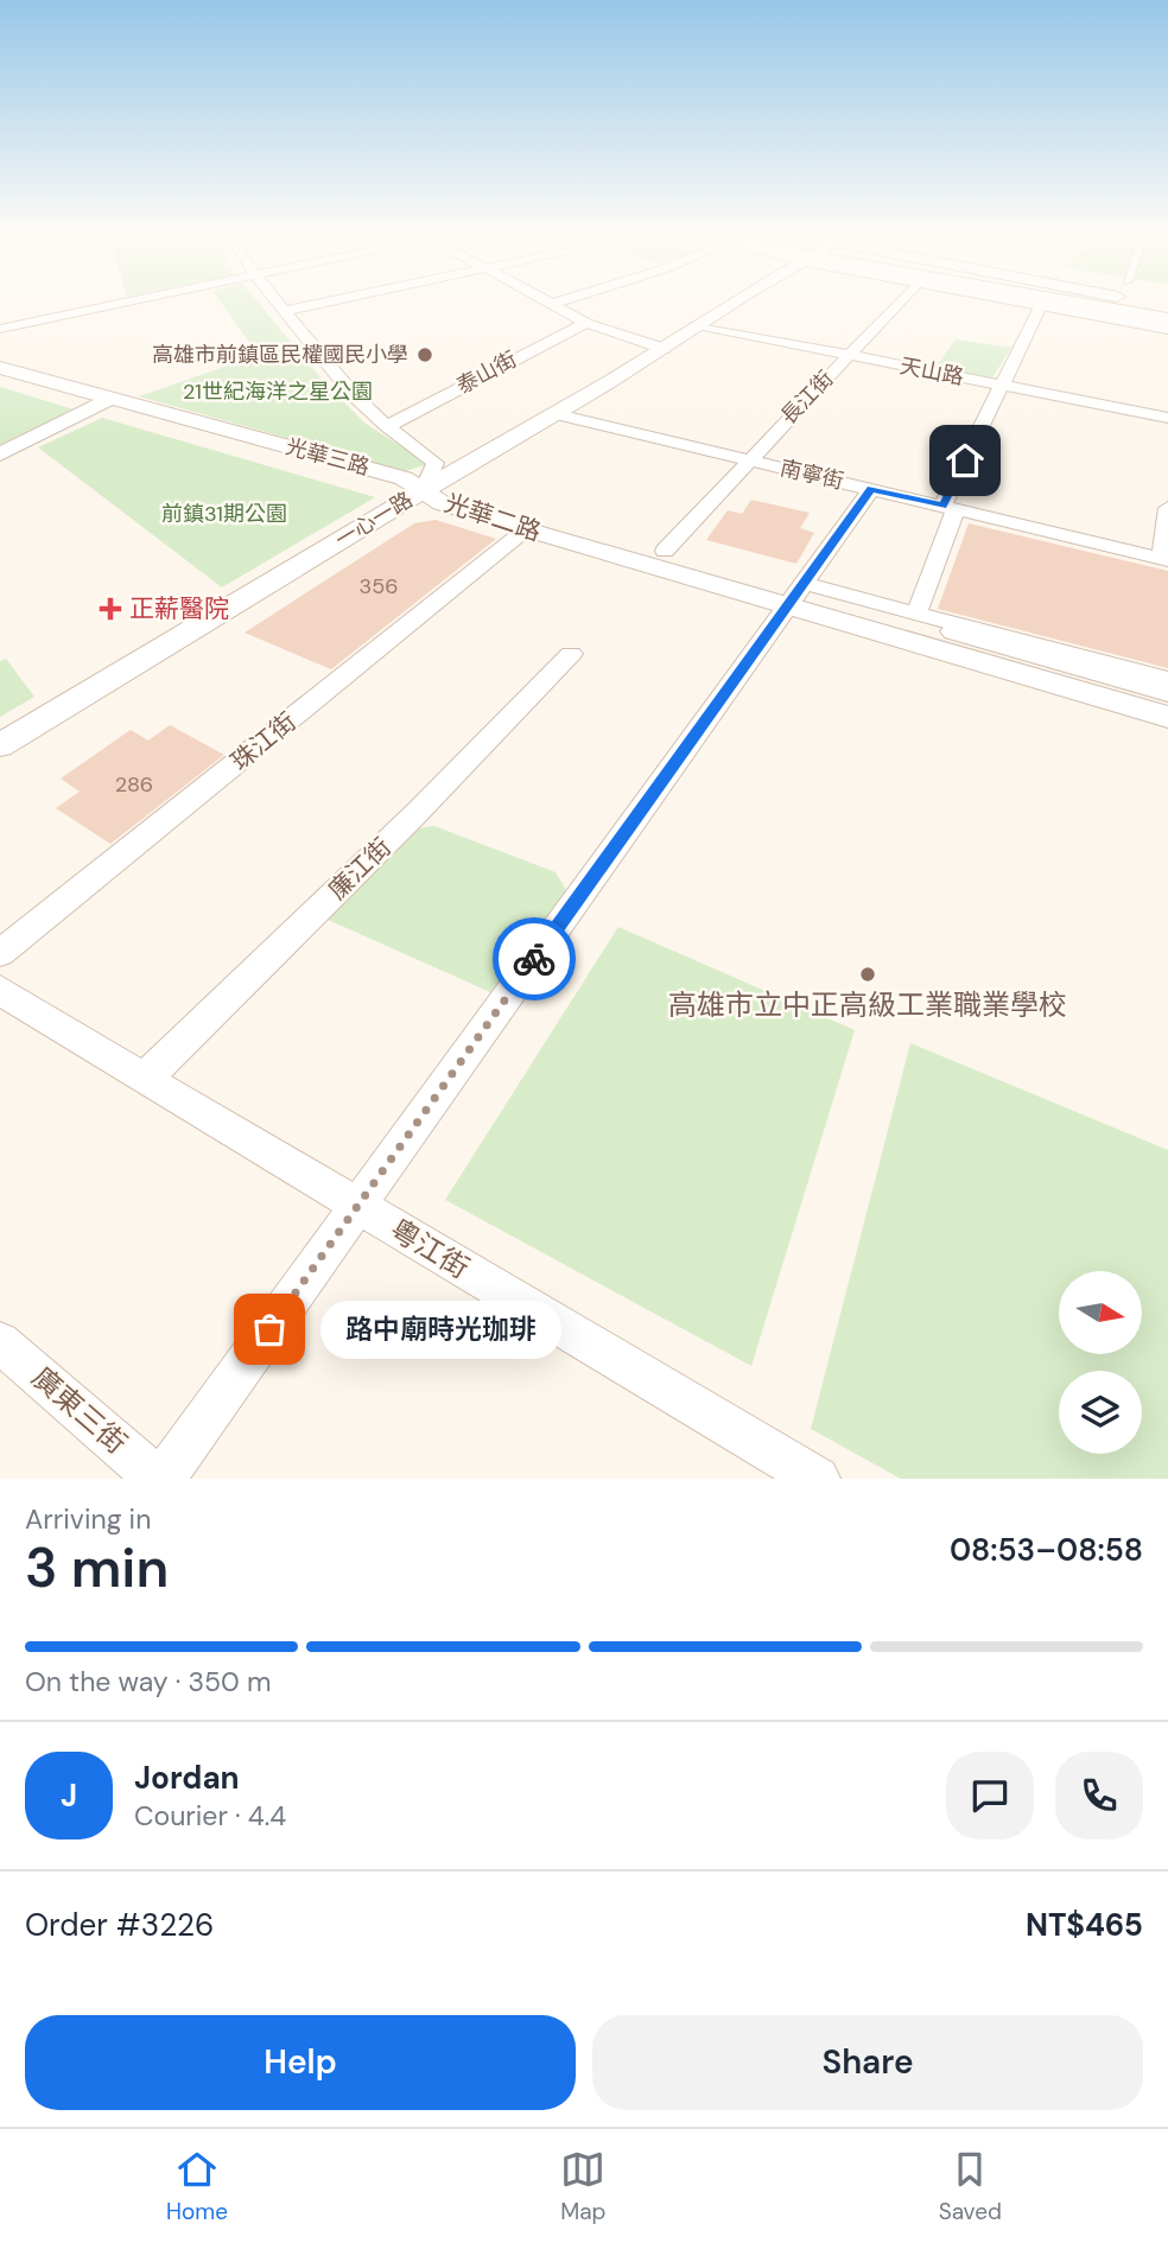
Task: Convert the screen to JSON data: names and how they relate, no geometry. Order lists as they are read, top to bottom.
{
  "streets": {
    "street": [
      "天山路",
      "泰山街",
      "長江街",
      "光華三路",
      "南寧街",
      "光華二路",
      "一心一路",
      "珠江街",
      "廉江街",
      "粵江街",
      "廣東三街"
    ]
  },
  "crossings": [
    ["天山路", "長江街"],
    ["天山路", "一心一路"],
    ["長江街", "南寧街"],
    ["長江街", "光華二路"],
    ["光華三路", "光華二路"],
    ["光華三路", "一心一路"],
    ["南寧街", "一心一路"],
    ["光華二路", "一心一路"],
    ["光華二路", "珠江街"],
    ["廉江街", "粵江街"]
  ],
  "parks": ["21世紀海洋之星公園", "前鎮31期公園"],
  "places": {
    "other": ["高雄市前鎮區民權國民小學", "高雄市立中正高級工業職業學校", "路中廟時光珈琲"],
    "health": ["正薪醫院"]
  },
  "house_numbers": ["356", "286"],
  "north": "right",
  "page": {
    "bubble": "路中廟時光珈琲",
    "heading": ["3 min", "Arriving in", "08:53–08:58"],
    "panel": [
      "Jordan",
      "Courier · 4.4",
      "Order #3226",
      "NT$465"
    ],
    "bar": "On the way · 350 m",
    "round": "J",
    "buttons": ["Help", "Share"],
    "tabs": ["Home", "Map", "Saved"]
  }
}
